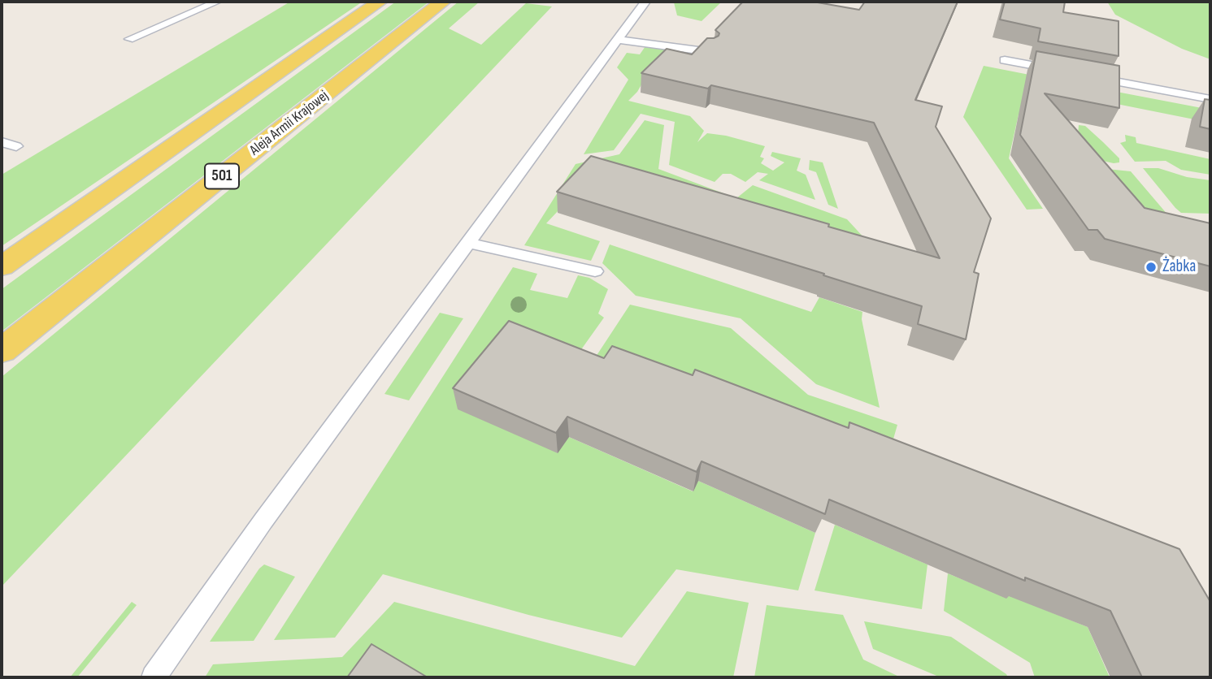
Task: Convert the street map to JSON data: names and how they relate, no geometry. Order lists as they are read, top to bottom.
{
  "streets": {
    "main road": ["Aleja Armii Krajowej", "501"]
  },
  "places": ["Żabka"]
}
